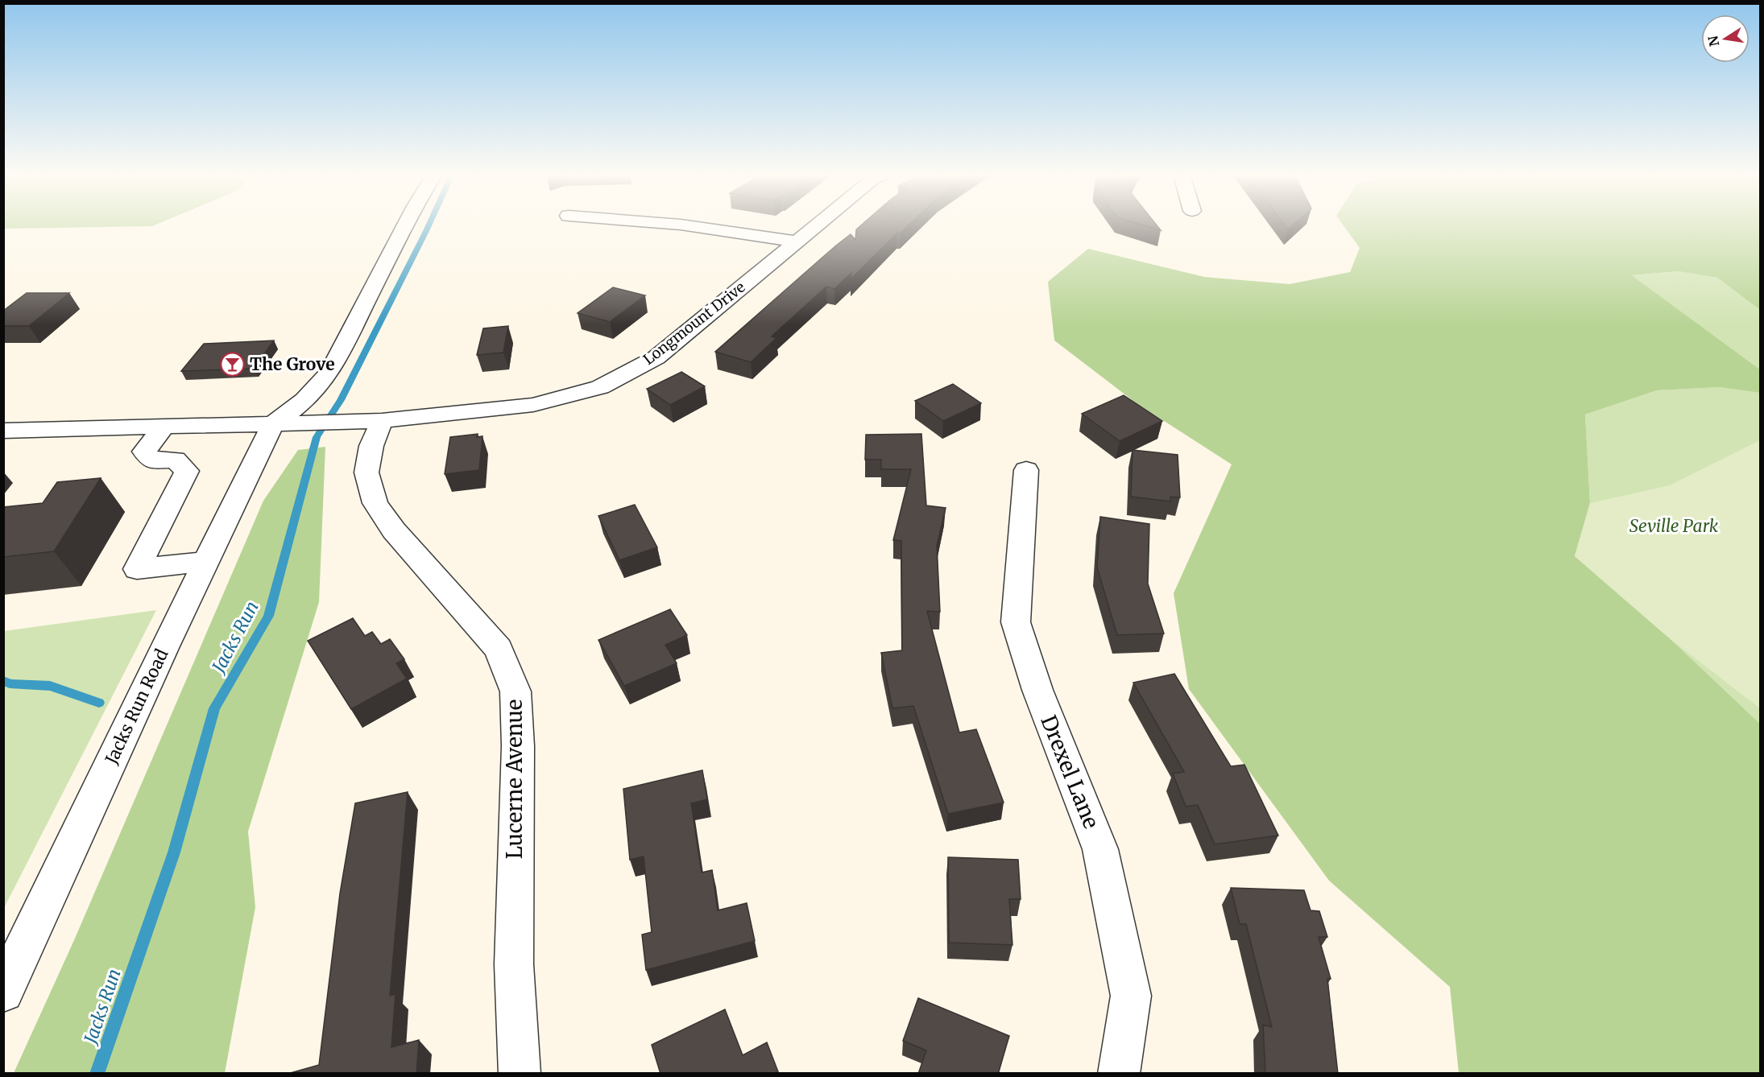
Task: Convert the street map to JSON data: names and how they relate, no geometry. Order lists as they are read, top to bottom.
{
  "streets": {
    "street": [
      "Longmount Drive",
      "Jacks Run Road",
      "Drexel Lane",
      "Lucerne Avenue"
    ]
  },
  "crossings": [
    ["Longmount Drive", "Jacks Run Road"],
    ["Longmount Drive", "Lucerne Avenue"]
  ],
  "water": ["Jacks Run"],
  "parks": ["Seville Park"],
  "places": {
    "bar": ["The Grove"]
  },
  "north": "left"
}
